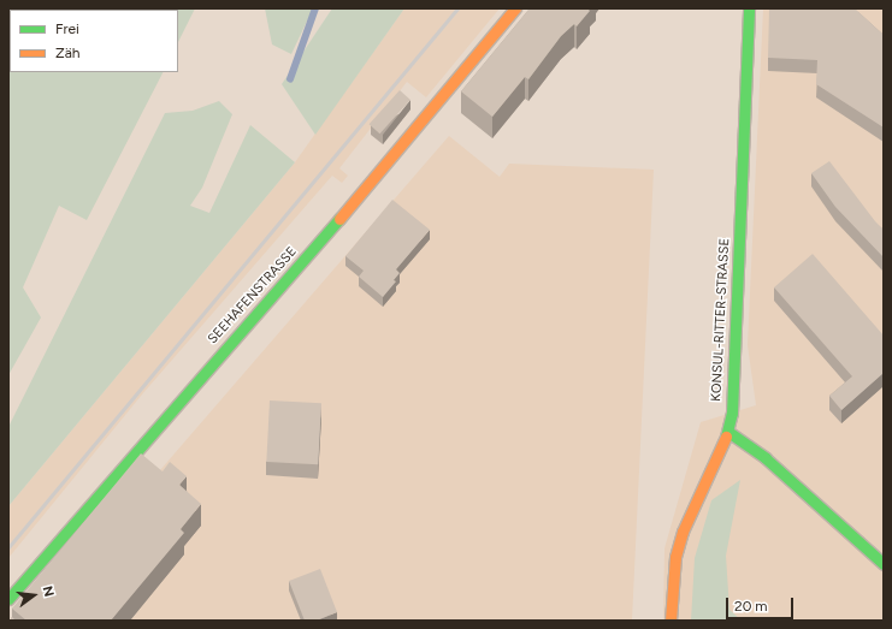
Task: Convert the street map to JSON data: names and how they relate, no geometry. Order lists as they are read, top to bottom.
{
  "streets": {
    "street": ["SEEHAFENSTRASSE", "KONSUL-RITTER-STRASSE"]
  },
  "legend": ["Frei", "Zäh"],
  "scale_bar": "20 m",
  "north": "right"
}
